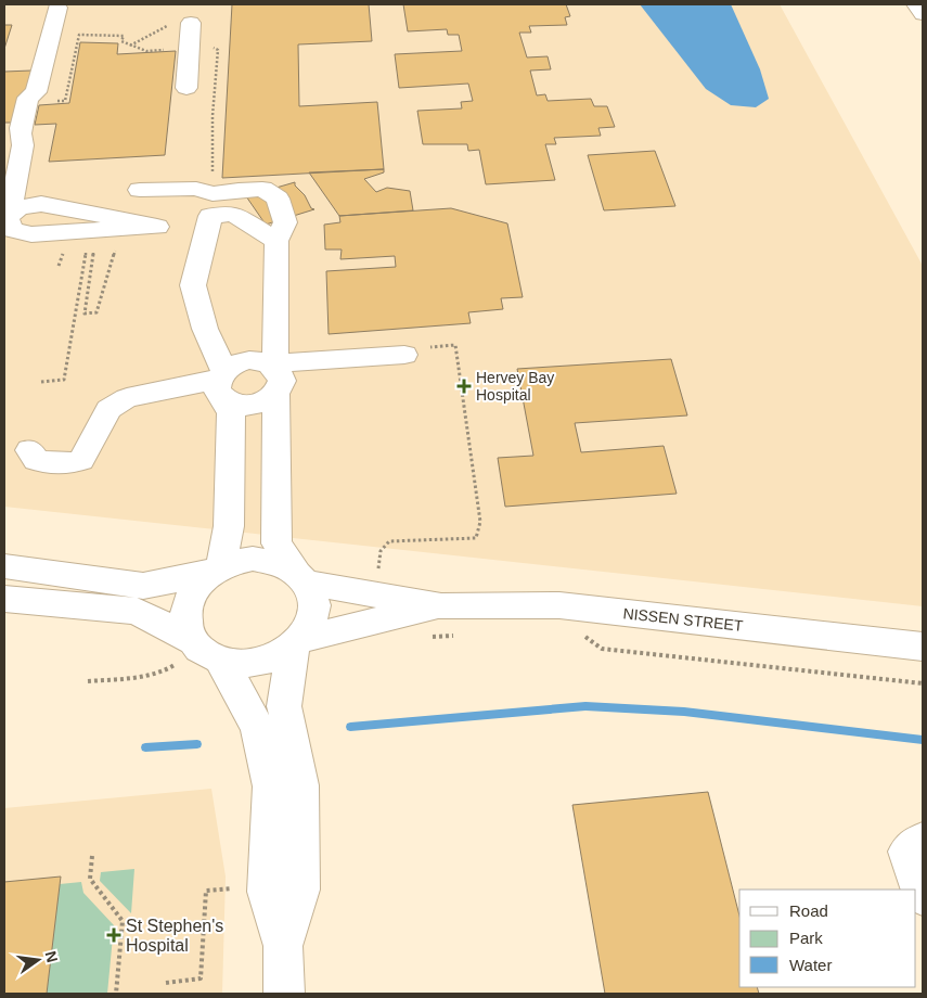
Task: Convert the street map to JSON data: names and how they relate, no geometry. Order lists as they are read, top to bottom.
{
  "streets": {
    "street": ["NISSEN STREET"]
  },
  "places": {
    "health": ["Hervey Bay Hospital", "St Stephen's Hospital"]
  },
  "legend": ["Road", "Park", "Water"],
  "north": "right"
}
